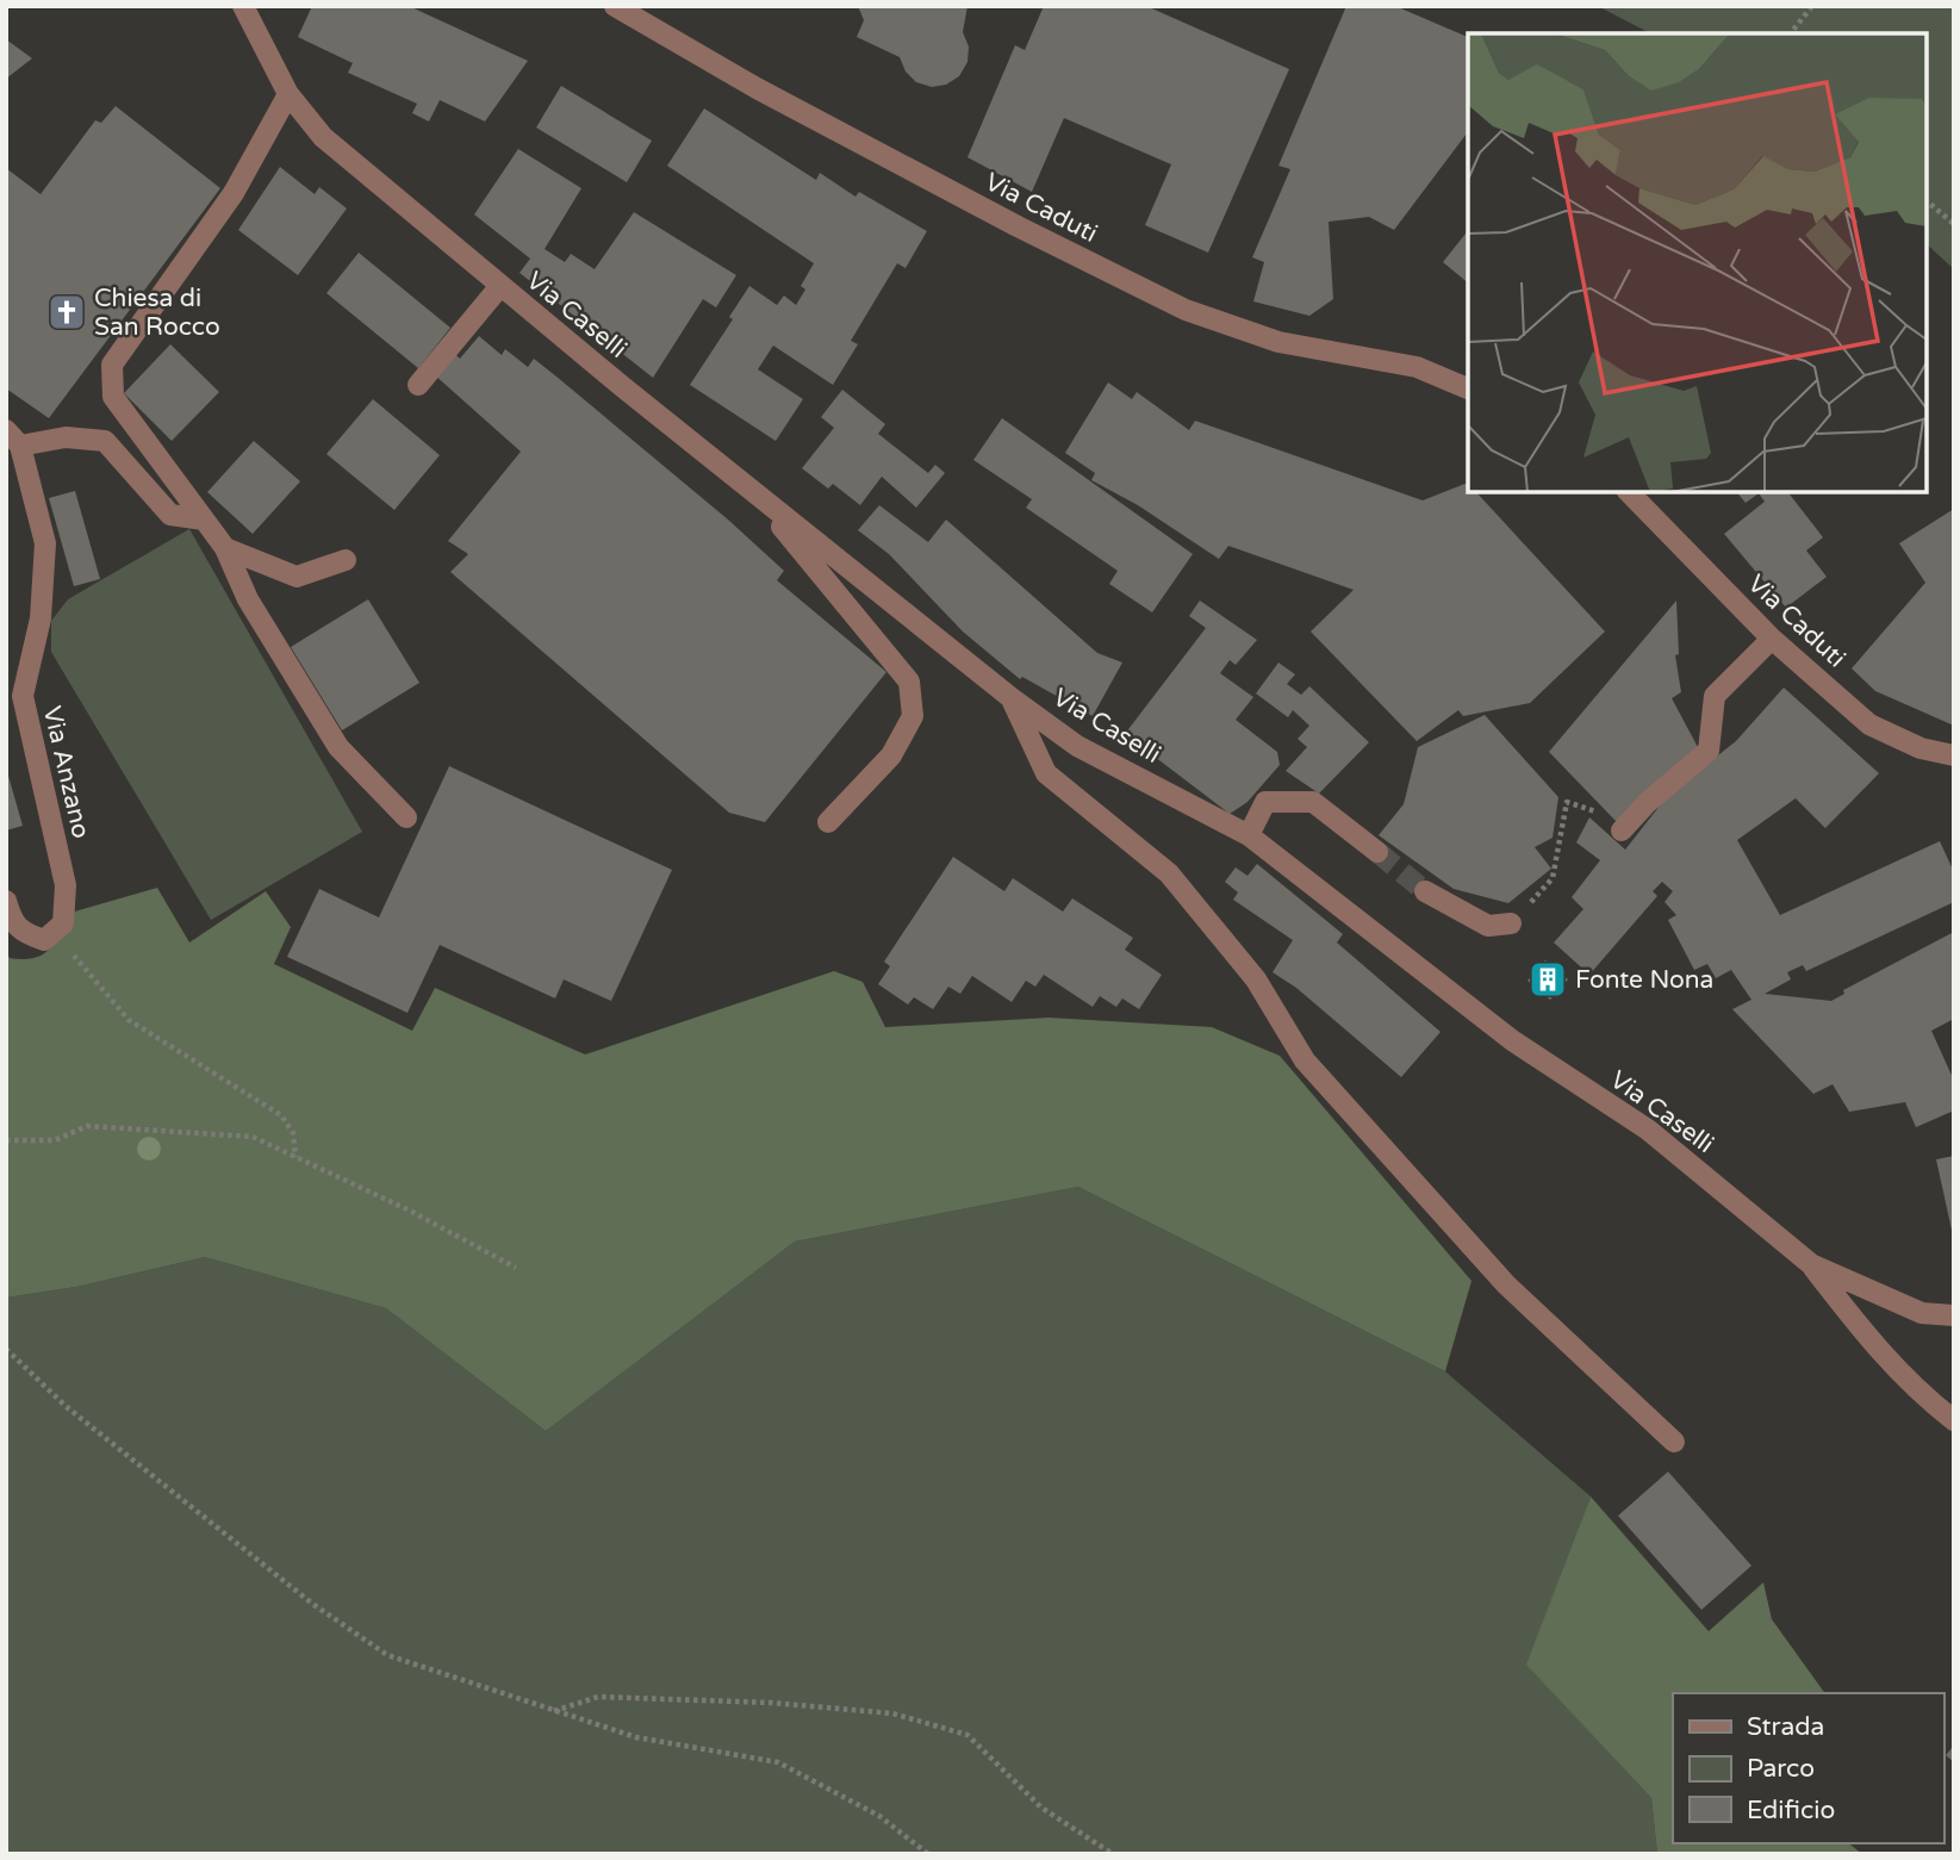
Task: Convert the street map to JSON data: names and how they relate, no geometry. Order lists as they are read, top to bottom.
{
  "streets": {
    "street": ["Via Caduti", "Via Caselli", "Via Anzano"]
  },
  "places": {
    "church": ["Chiesa di San Rocco"],
    "building": ["Fonte Nona"]
  },
  "legend": ["Strada", "Parco", "Edificio"]
}
